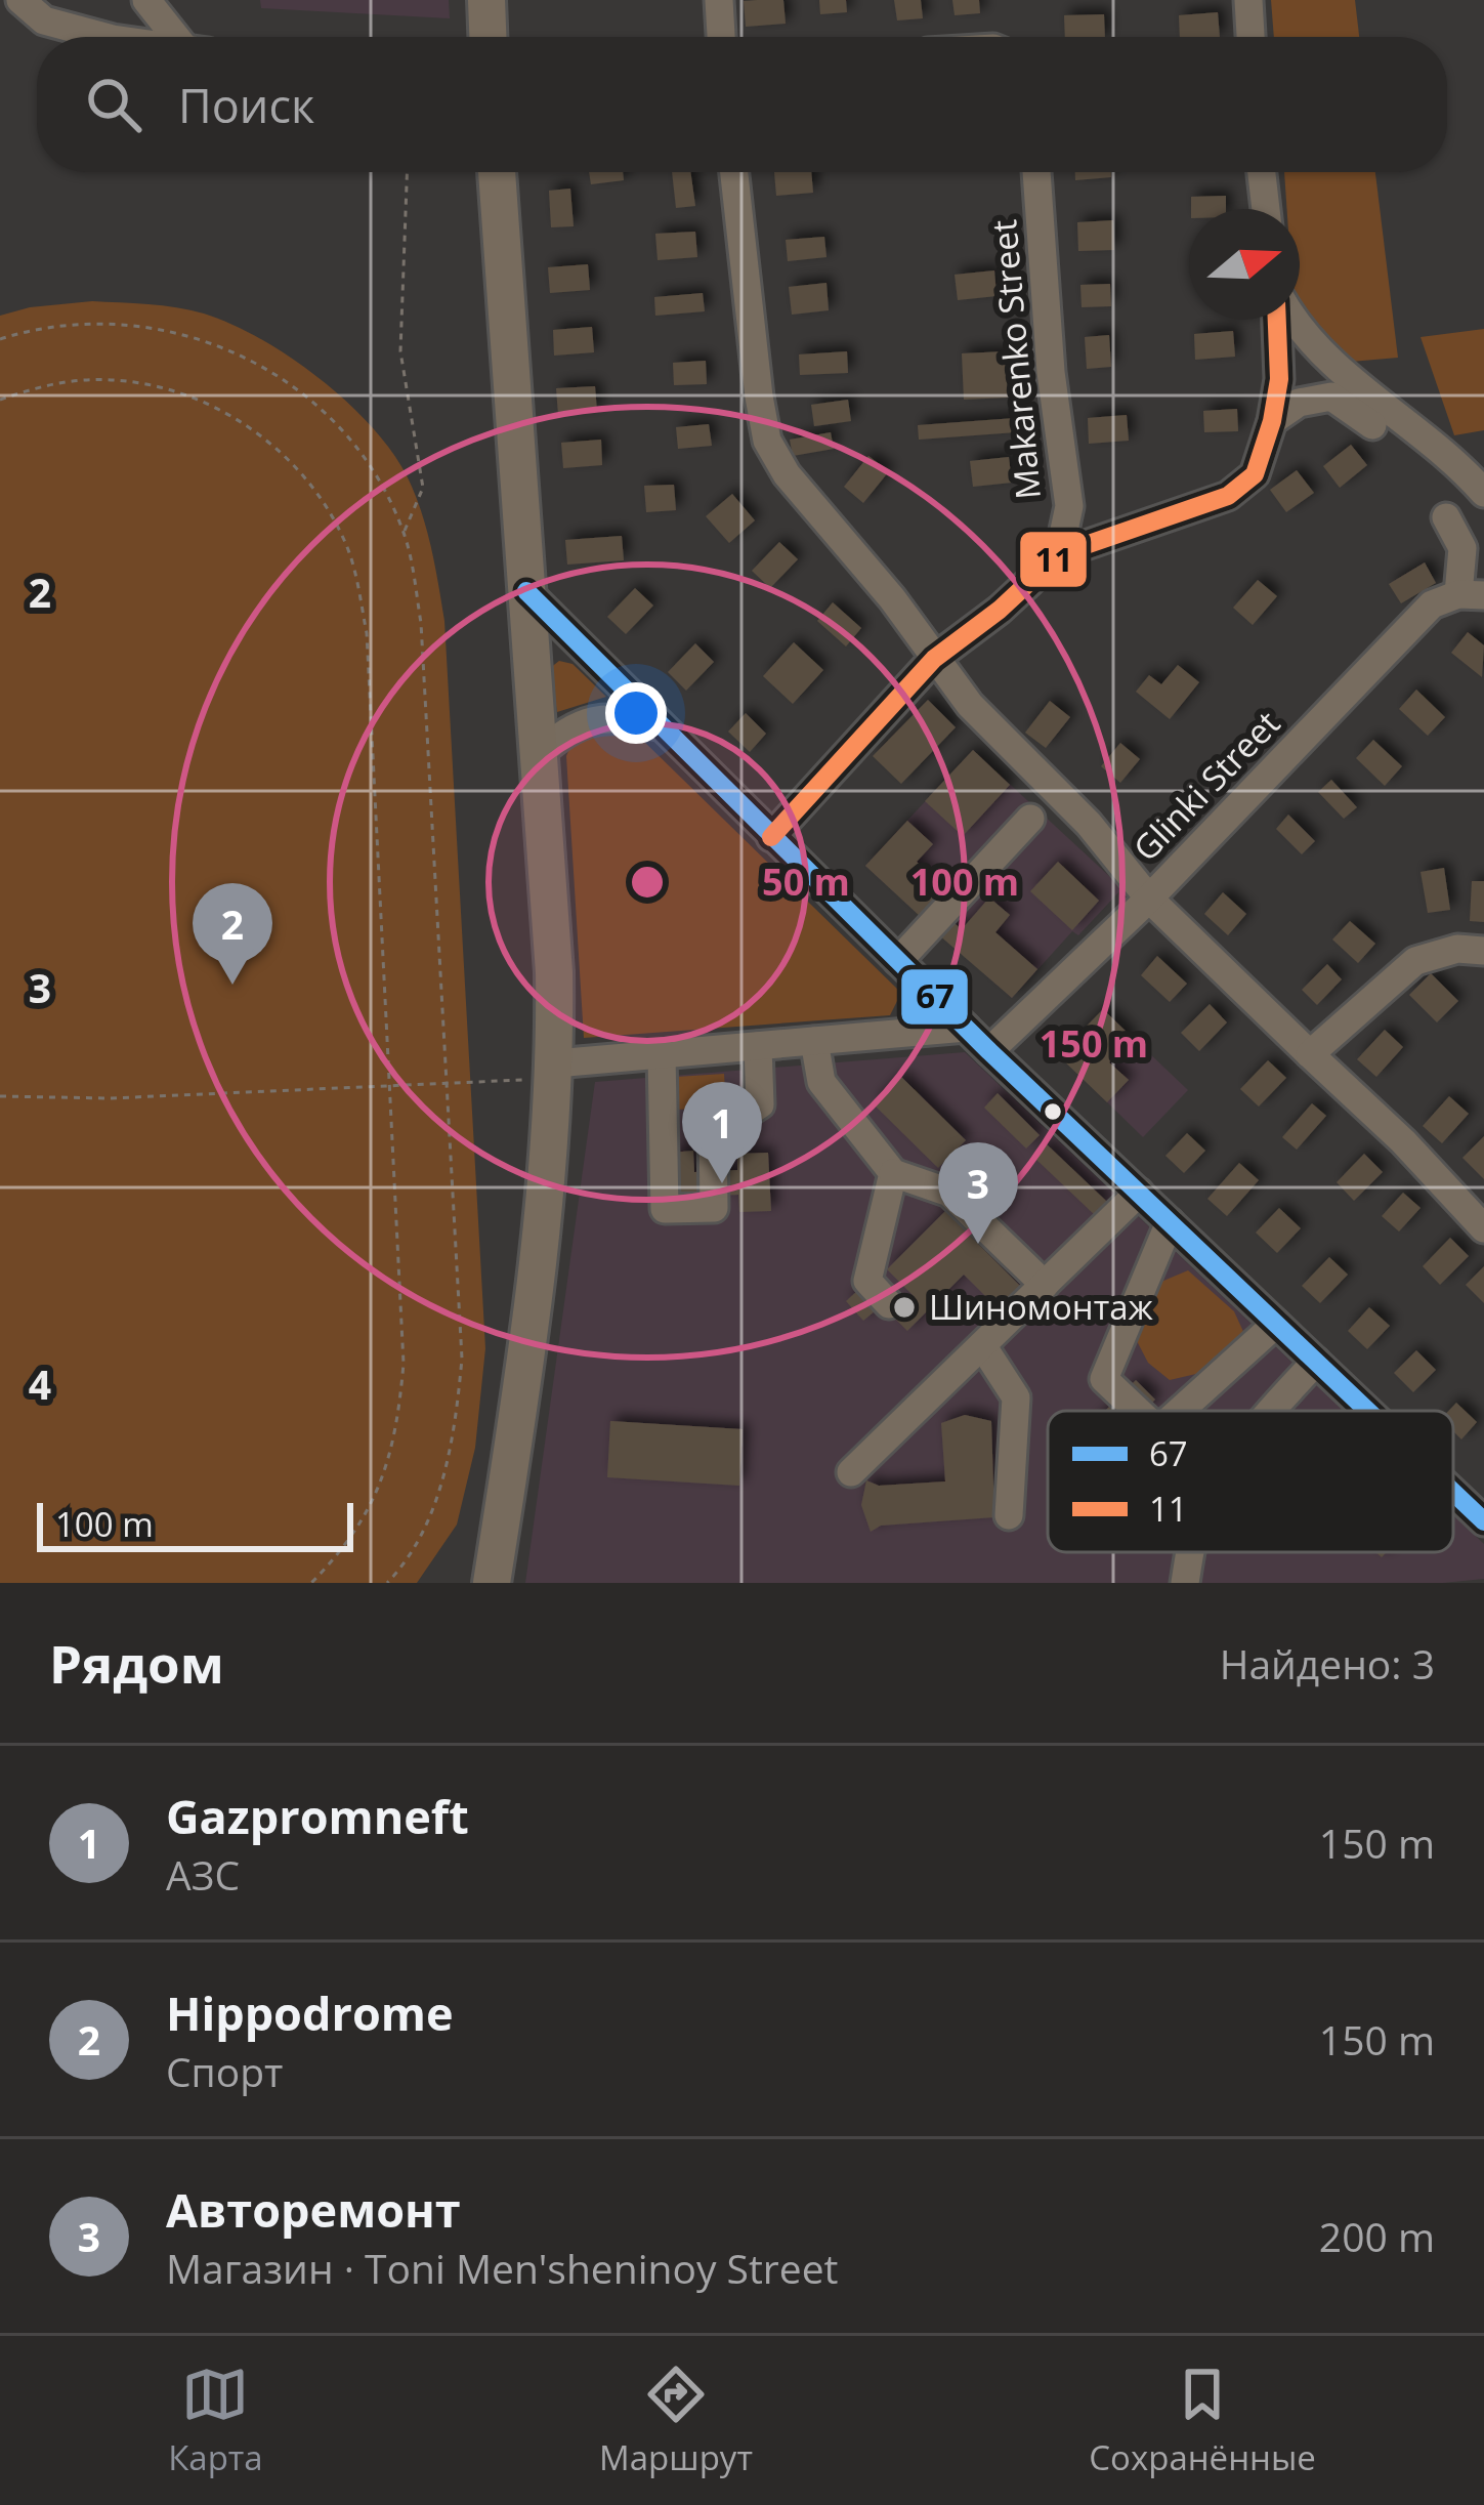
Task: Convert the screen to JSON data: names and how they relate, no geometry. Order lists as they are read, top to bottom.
{
  "streets": {
    "street": ["Makarenko Street", "Glinki Street"]
  },
  "places": ["Шиномонтаж"],
  "lines": ["transit line 11", "transit line 67"],
  "legend": ["67", "11"],
  "scale_bar": "100 m",
  "north": "right",
  "page": {
    "search": "Поиск",
    "pins": ["2", "1", "3"],
    "scale": "100 m",
    "heading": ["Рядом", "Найдено: 3"],
    "list": [
      {
        "mark": "1",
        "name": "Gazpromneft",
        "note": "АЗС",
        "value": "150 m"
      },
      {
        "mark": "2",
        "name": "Hippodrome",
        "note": "Спорт",
        "value": "150 m"
      },
      {
        "mark": "3",
        "name": "Авторемонт",
        "note": "Магазин · Toni Men'sheninoy Street",
        "value": "200 m"
      }
    ],
    "nav": ["Карта", "Маршрут", "Сохранённые"]
  },
  "grid": {
    "rows": ["2", "3", "4"]
  },
  "rings": ["50 m", "100 m", "150 m"]
}
